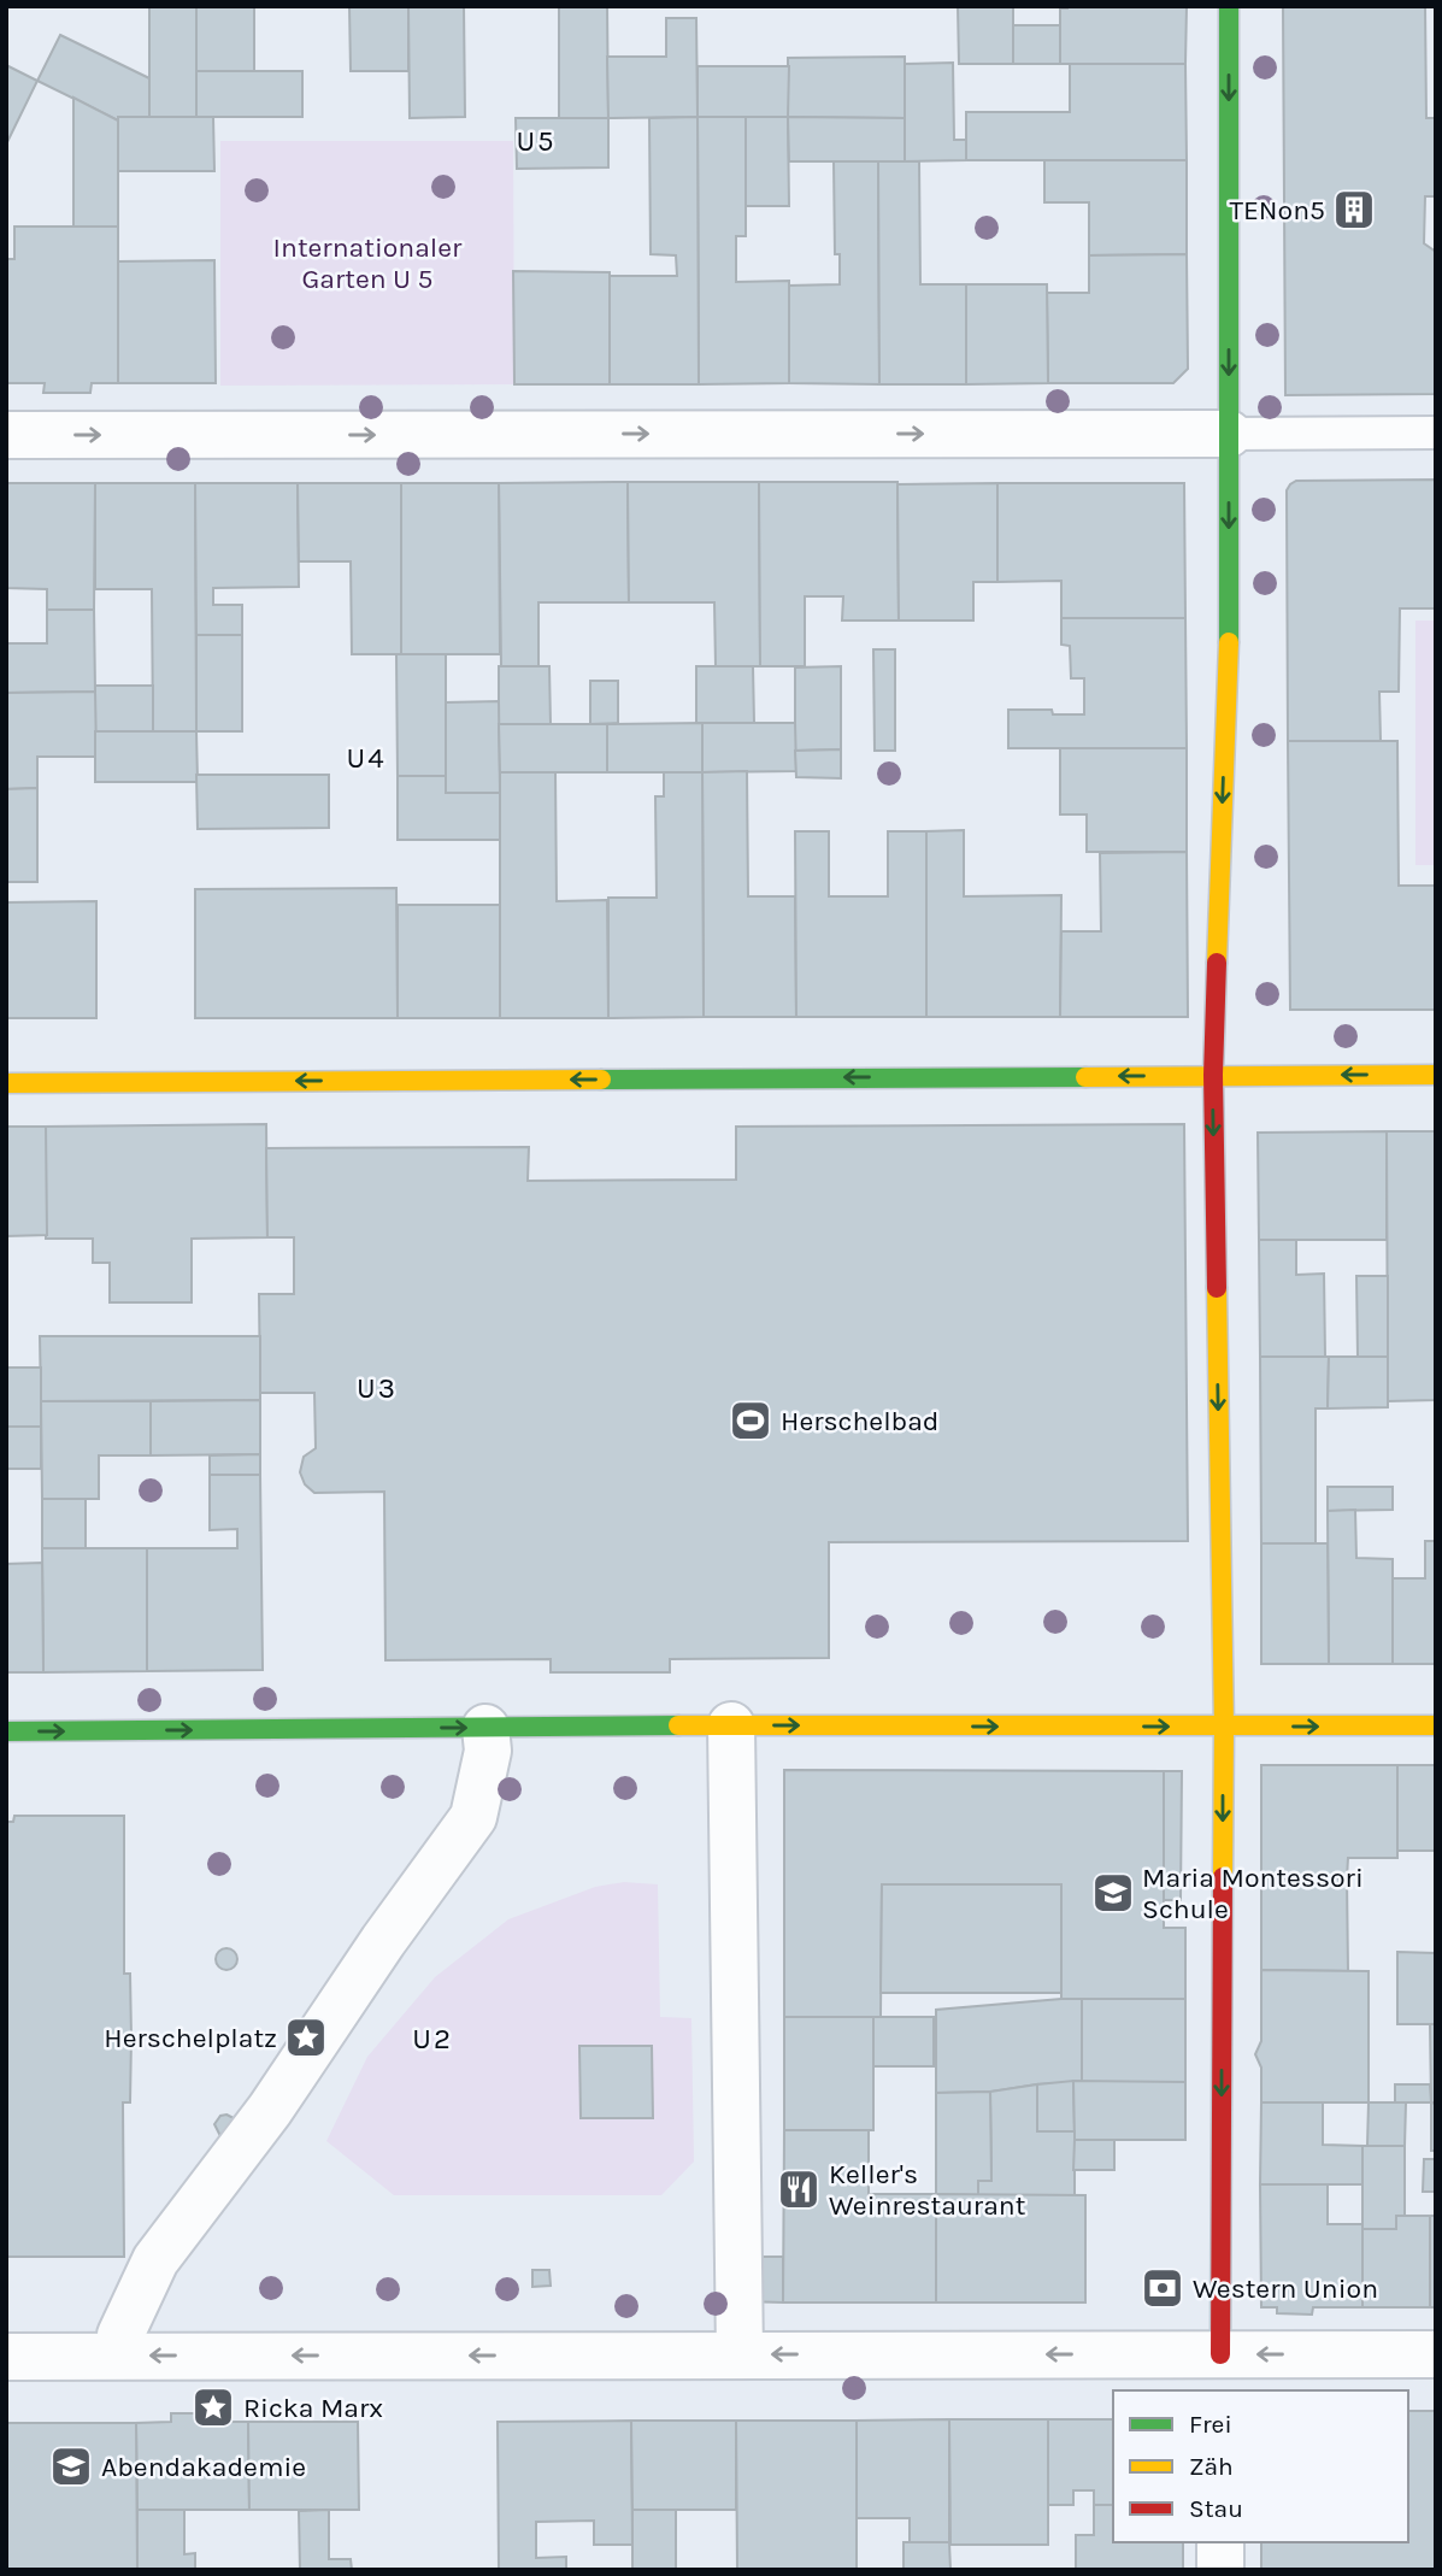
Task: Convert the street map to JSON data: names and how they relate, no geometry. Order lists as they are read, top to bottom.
{
  "districts": [
    "U5",
    "U4",
    "U3",
    "U2"
  ],
  "parks": ["Internationaler Garten U 5"],
  "places": {
    "building": ["TENon5"],
    "sports": ["Herschelbad"],
    "school or university": ["Maria Montessori Schule", "Abendakademie"],
    "place": ["Herschelplatz", "Ricka Marx"],
    "restaurant": ["Keller's Weinrestaurant"],
    "bank": ["Western Union"]
  },
  "legend": ["Frei", "Zäh", "Stau"]
}
